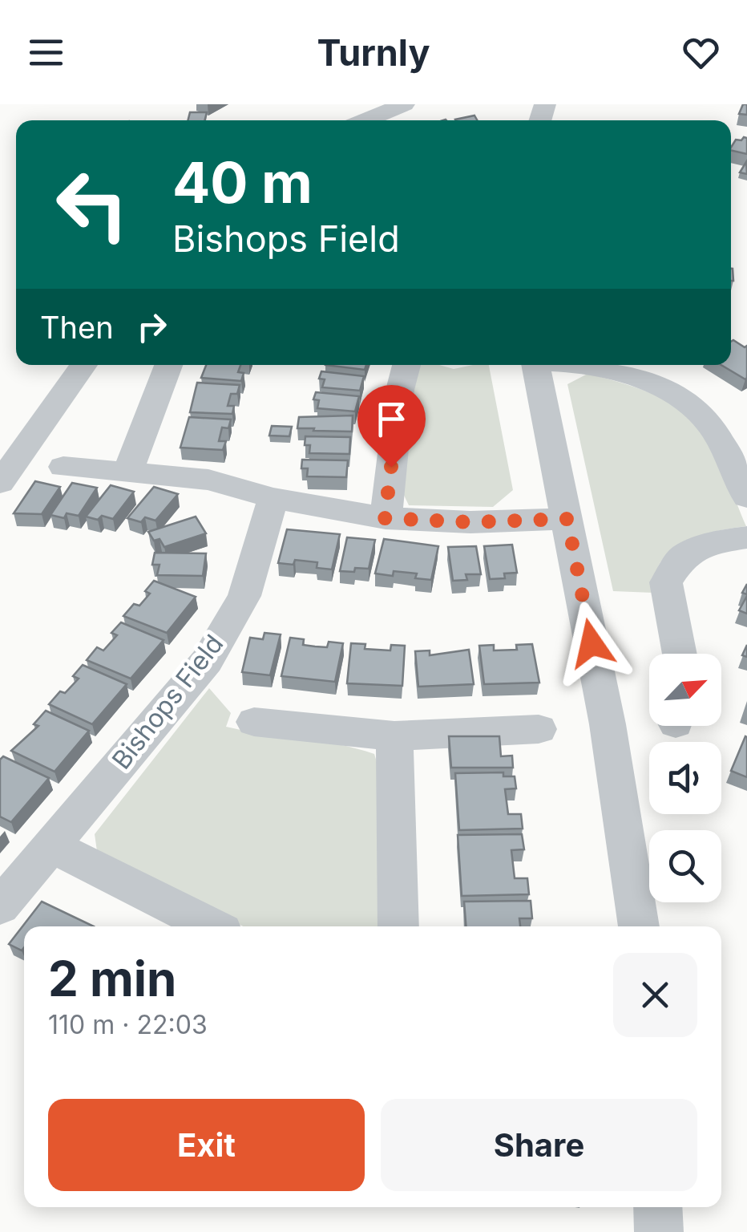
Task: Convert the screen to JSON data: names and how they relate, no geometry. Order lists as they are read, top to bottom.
{
  "streets": {
    "street": ["Bishops Field"]
  },
  "north": "top right",
  "page": {
    "header": "Turnly",
    "turn": ["40 m", "Bishops Field"],
    "then": "Then",
    "heading": ["2 min", "110 m · 22:03"],
    "buttons": ["Exit", "Share"]
  }
}
